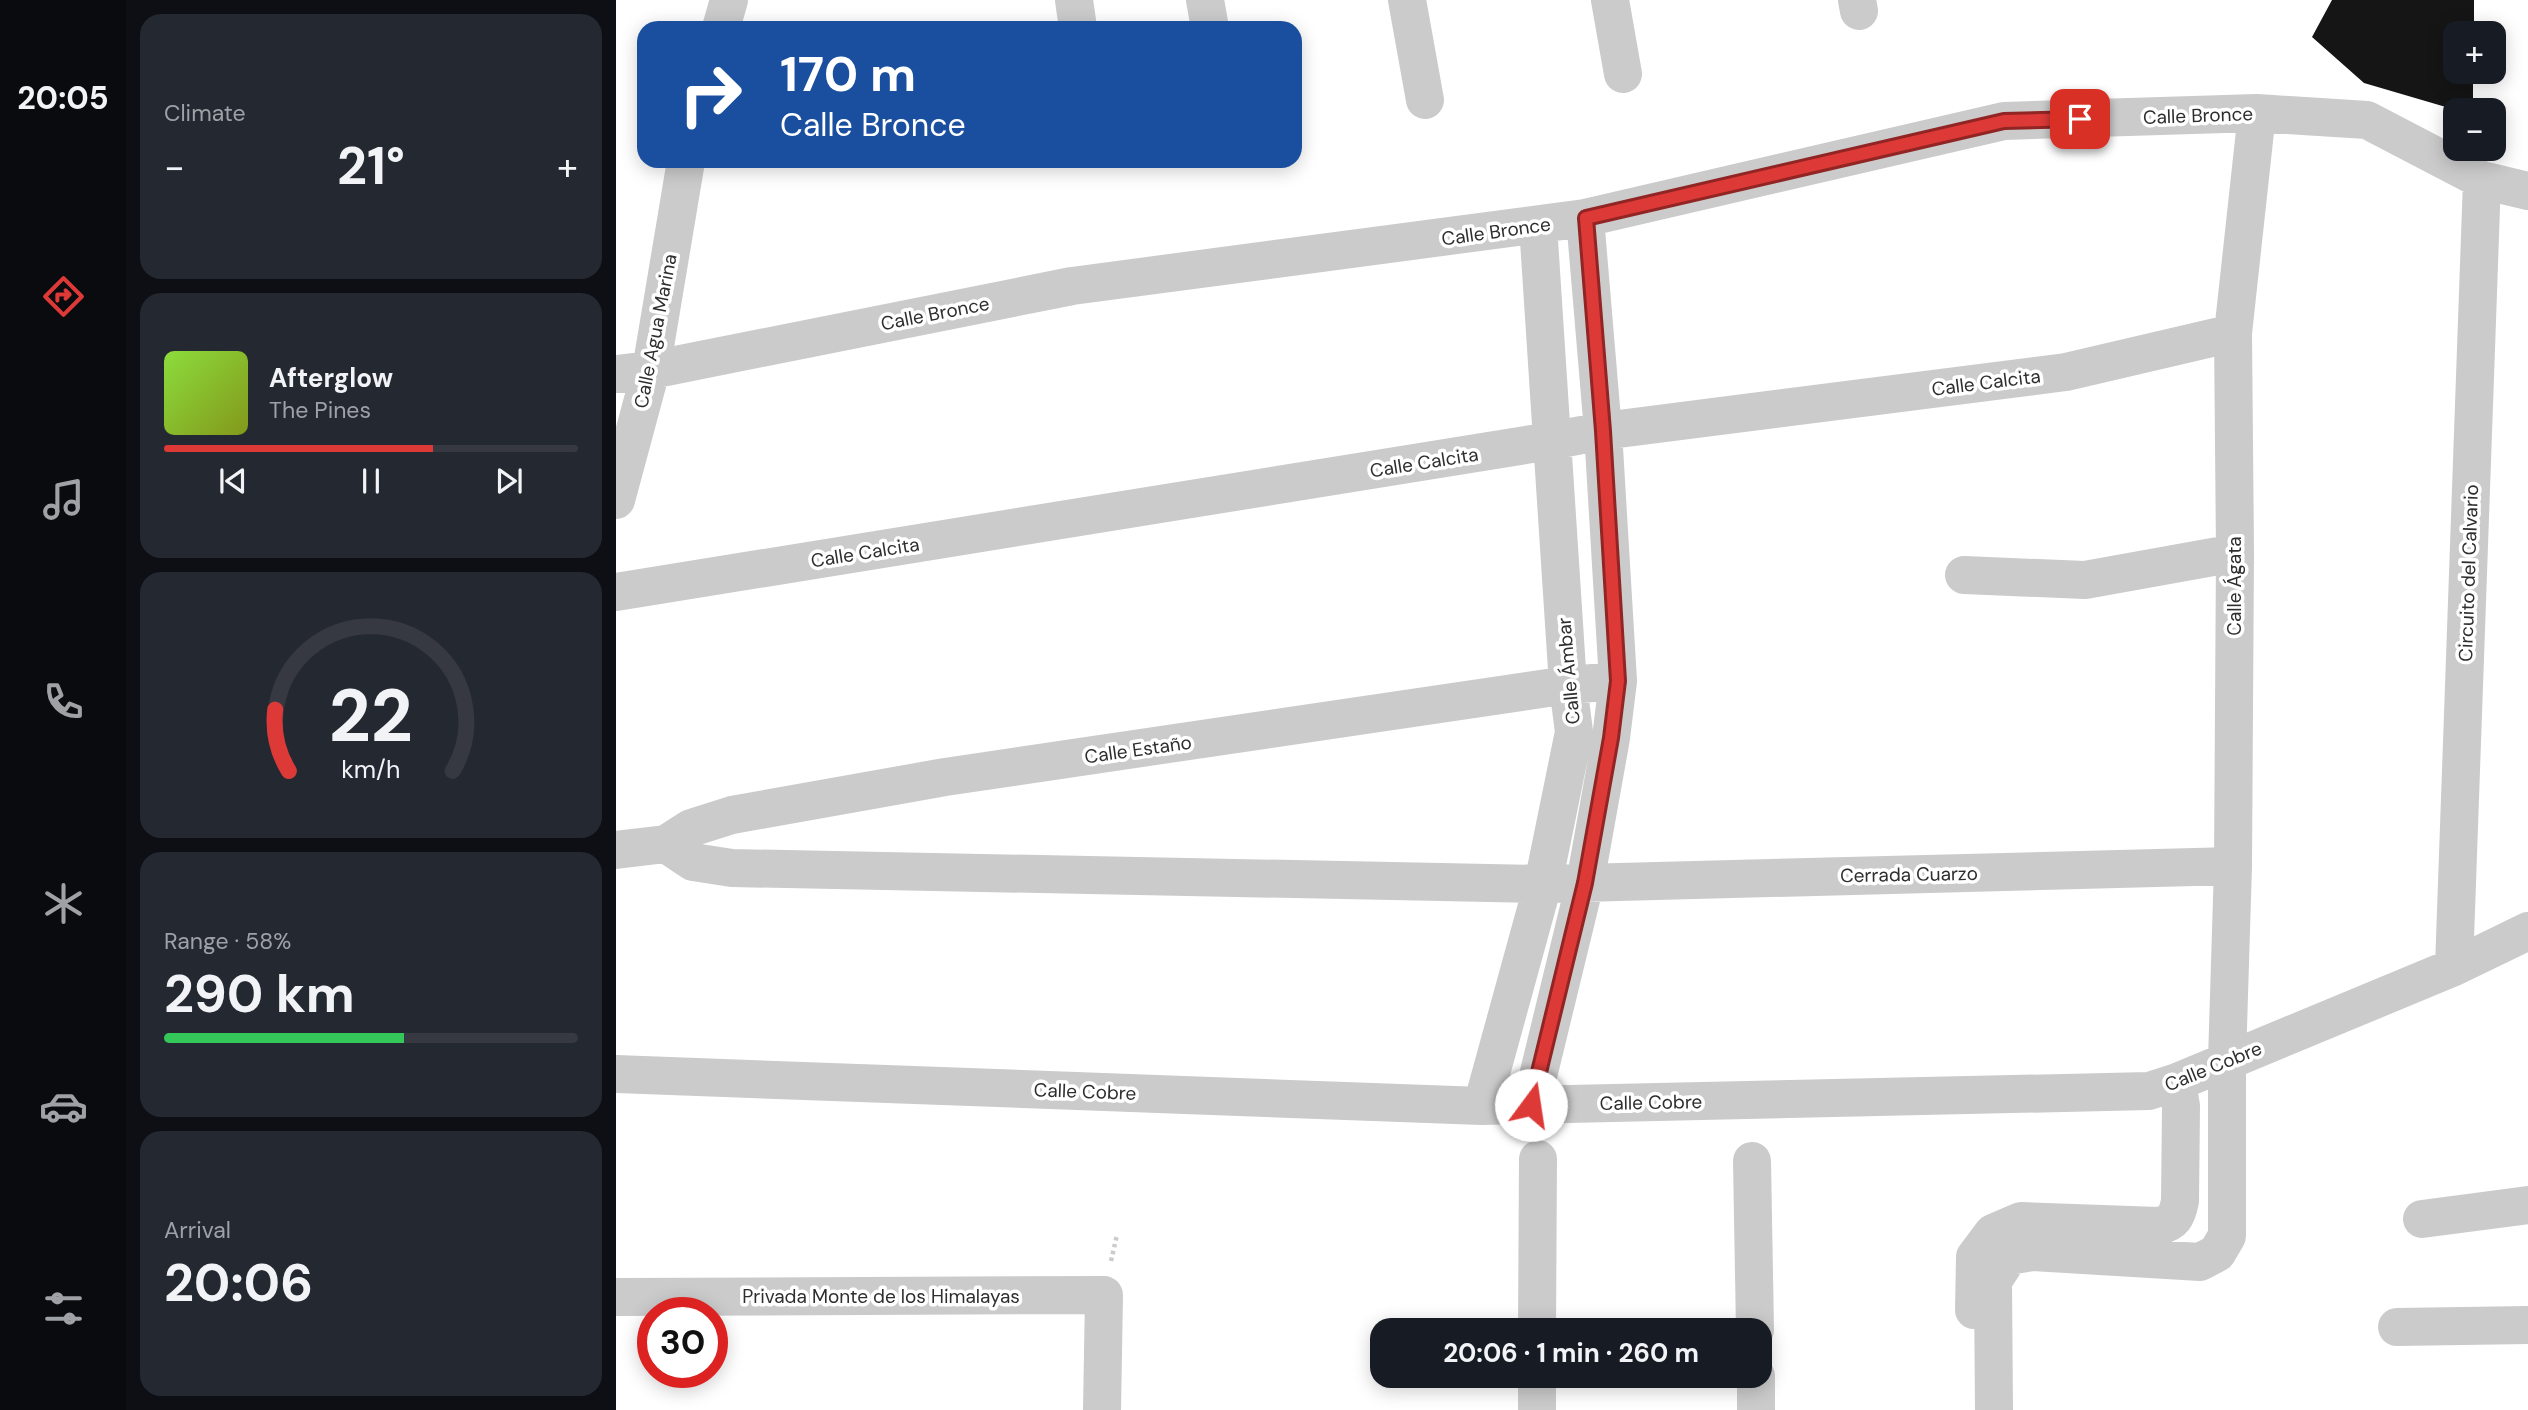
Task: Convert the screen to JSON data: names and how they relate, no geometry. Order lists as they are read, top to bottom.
{
  "streets": {
    "street": [
      "Calle Bronce",
      "Calle Agua Marina",
      "Calle Calcita",
      "Circuito del Calvario",
      "Calle Ágata",
      "Calle Ámbar",
      "Calle Estaño",
      "Cerrada Cuarzo",
      "Calle Cobre",
      "Privada Monte de los Himalayas"
    ]
  },
  "crossings": [
    ["Calle Bronce", "Calle Agua Marina"],
    ["Calle Bronce", "Circuito del Calvario"],
    ["Calle Bronce", "Calle Ágata"],
    ["Calle Bronce", "Calle Ámbar"],
    ["Calle Calcita", "Calle Ágata"],
    ["Calle Calcita", "Calle Ámbar"],
    ["Circuito del Calvario", "Calle Cobre"],
    ["Calle Ágata", "Cerrada Cuarzo"],
    ["Calle Ágata", "Calle Cobre"],
    ["Calle Ámbar", "Calle Estaño"],
    ["Calle Ámbar", "Cerrada Cuarzo"],
    ["Calle Ámbar", "Calle Cobre"]
  ],
  "page": {
    "tabs": "20:05",
    "tile": [
      "Climate",
      ["Range · 58%", "290 km"],
      ["Arrival", "20:06"]
    ],
    "map_buttons": ["+", "−"],
    "turn": ["170 m", "Calle Bronce"],
    "heat": ["−", "21°", "+"],
    "song": ["Afterglow", "The Pines"],
    "limit": "30",
    "trip": "20:06 · 1 min · 260 m",
    "gauge": ["22", "km/h"]
  }
}
